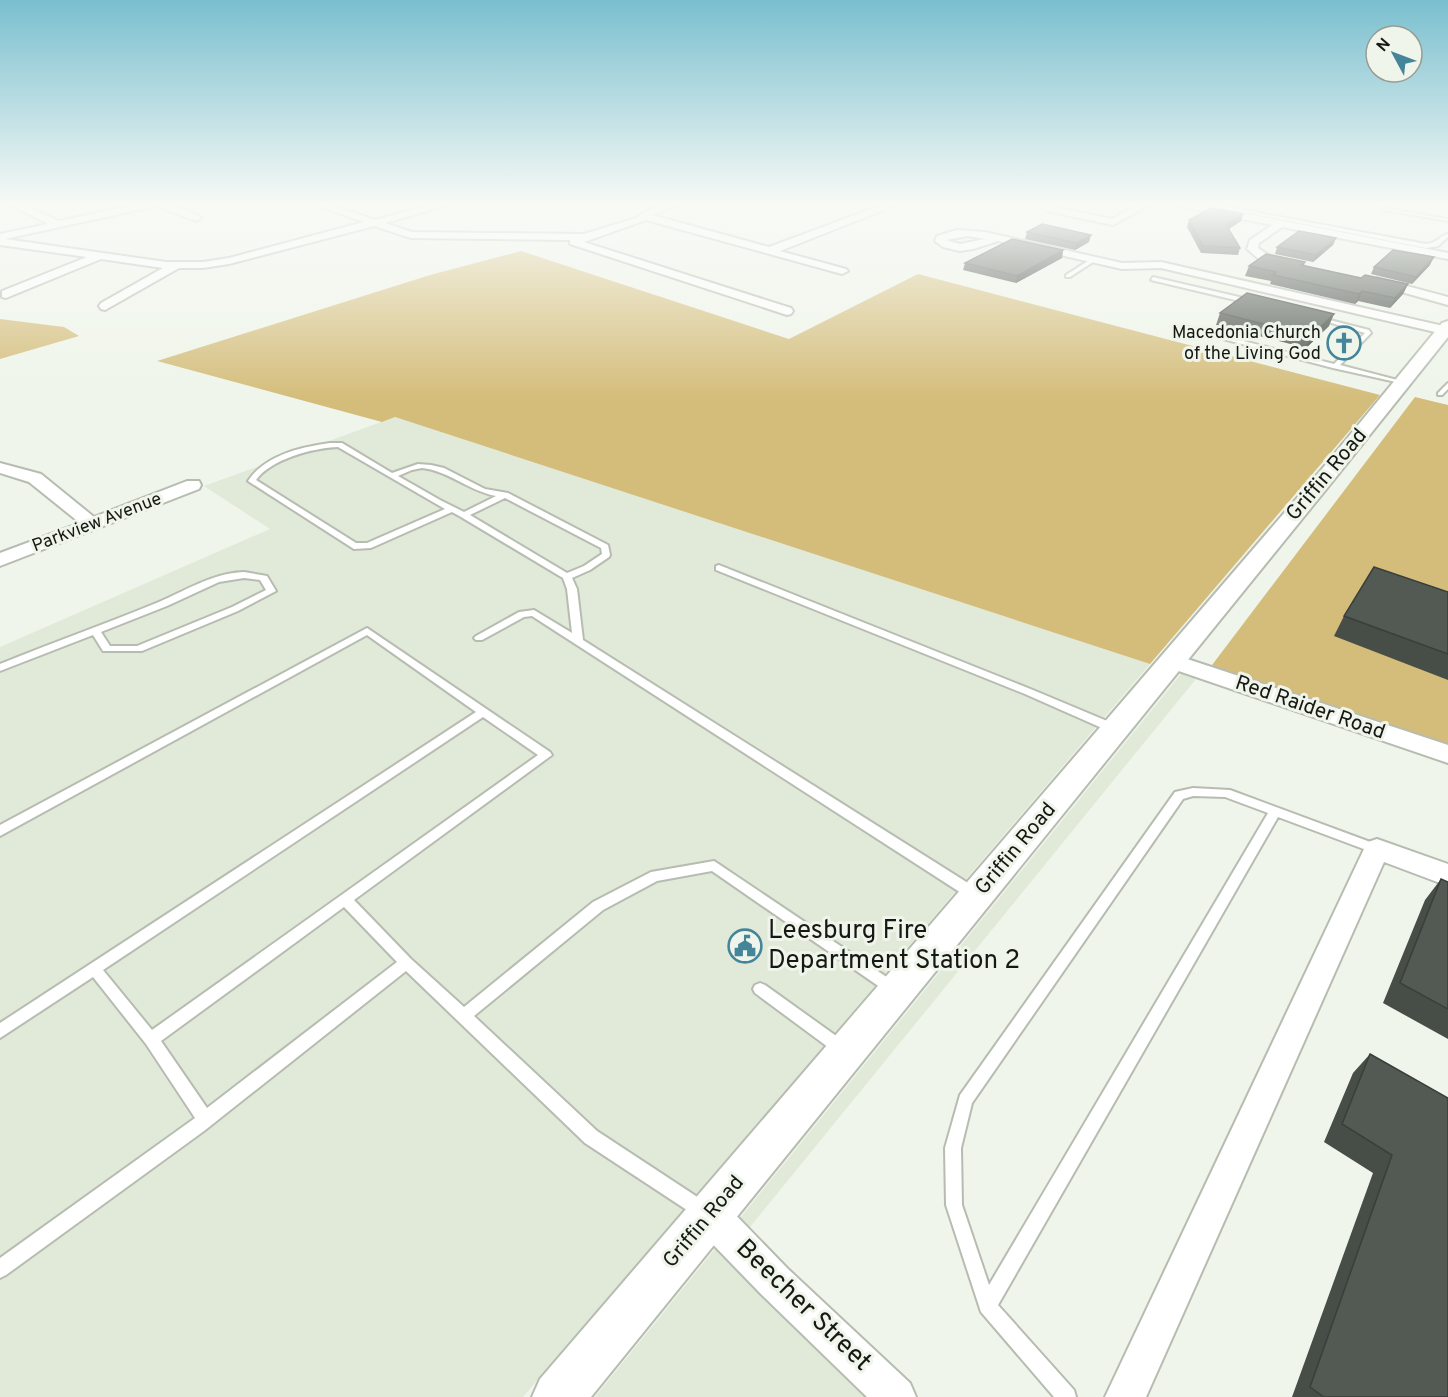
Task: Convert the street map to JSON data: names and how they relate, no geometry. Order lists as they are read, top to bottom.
{
  "streets": {
    "street": [
      "Griffin Road",
      "Parkview Avenue",
      "Red Raider Road",
      "Beecher Street"
    ]
  },
  "crossings": [
    ["Griffin Road", "Red Raider Road"],
    ["Griffin Road", "Beecher Street"]
  ],
  "places": {
    "church": ["Macedonia Church of the Living God"],
    "public building": ["Leesburg Fire Department Station 2"]
  },
  "north": "top left"
}
